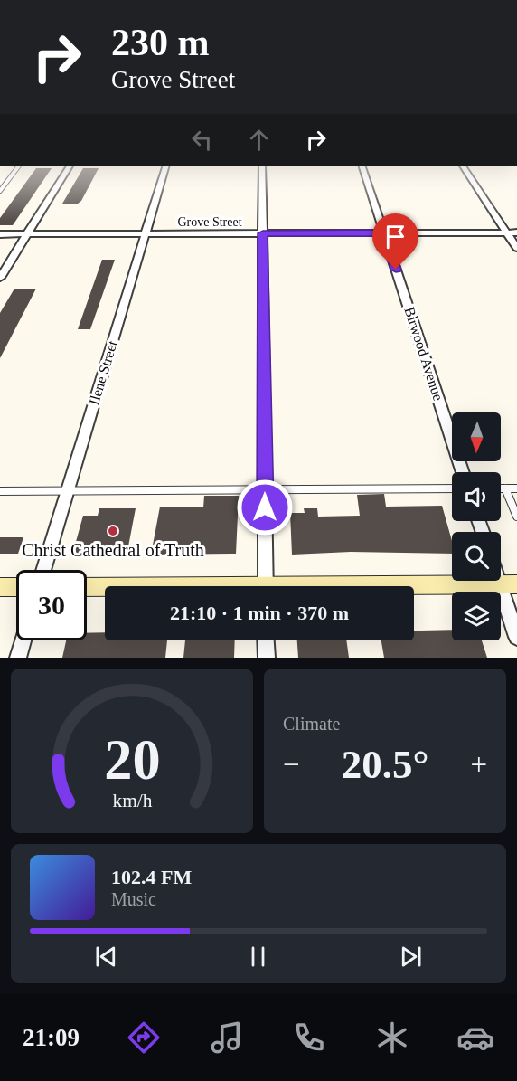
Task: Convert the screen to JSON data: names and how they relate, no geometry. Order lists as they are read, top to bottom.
{
  "streets": {
    "street": ["Grove Street", "Birwood Avenue", "Ilene Street"]
  },
  "crossings": [
    ["Grove Street", "Birwood Avenue"],
    ["Grove Street", "Ilene Street"]
  ],
  "places": ["Christ Cathedral of Truth"],
  "north": "bottom",
  "page": {
    "turn": ["230 m", "Grove Street"],
    "limit": "30",
    "trip": "21:10 · 1 min · 370 m",
    "tile": "Climate",
    "heat": ["−", "20.5°", "+"],
    "song": ["102.4 FM", "Music"],
    "tabs": "21:09",
    "gauge": ["20", "km/h"]
  }
}
